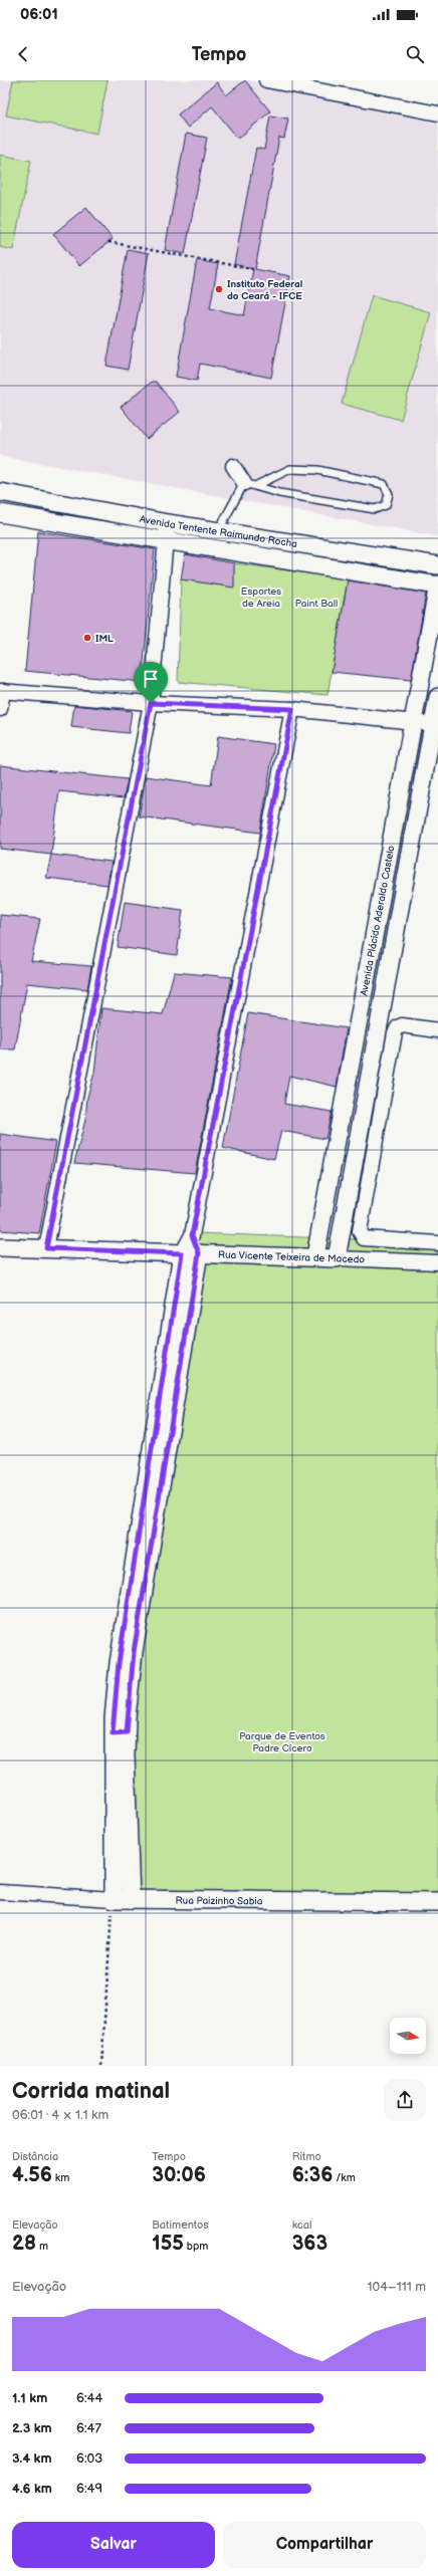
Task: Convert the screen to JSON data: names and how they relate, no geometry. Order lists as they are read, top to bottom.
{
  "streets": {
    "street": [
      "Avenida Tentente Raimundo Rocha",
      "Avenida Plácido Aderaldo Castelo",
      "Rua Vicente Teixeira de Macedo",
      "Rua Paizinho Sabia"
    ]
  },
  "crossings": [
    ["Avenida Tentente Raimundo Rocha", "Avenida Plácido Aderaldo Castelo"],
    ["Avenida Plácido Aderaldo Castelo", "Rua Vicente Teixeira de Macedo"]
  ],
  "parks": ["Esportes de Areia", "Paint Ball", "Parque de Eventos Padre Cícero"],
  "places": ["Instituto Federal do Ceará - IFCE", "IML"],
  "north": "right",
  "page": {
    "status": "06:01",
    "header": "Tempo",
    "heading": ["Corrida matinal", "06:01 · 4 × 1.1 km"],
    "stats": [
      ["Distância", "4.56 km"],
      ["Tempo", "30:06"],
      ["Ritmo", "6:36 /km"],
      ["Elevação", "28 m"],
      ["Batimentos", "155 bpm"],
      ["kcal", "363"]
    ],
    "chart": ["Elevação", "104–111 m"],
    "list": [
      {
        "name": "1.1 km",
        "note": "6:44"
      },
      {
        "name": "2.3 km",
        "note": "6:47"
      },
      {
        "name": "3.4 km",
        "note": "6:03"
      },
      {
        "name": "4.6 km",
        "note": "6:49"
      }
    ],
    "buttons": ["Salvar", "Compartilhar"]
  }
}
